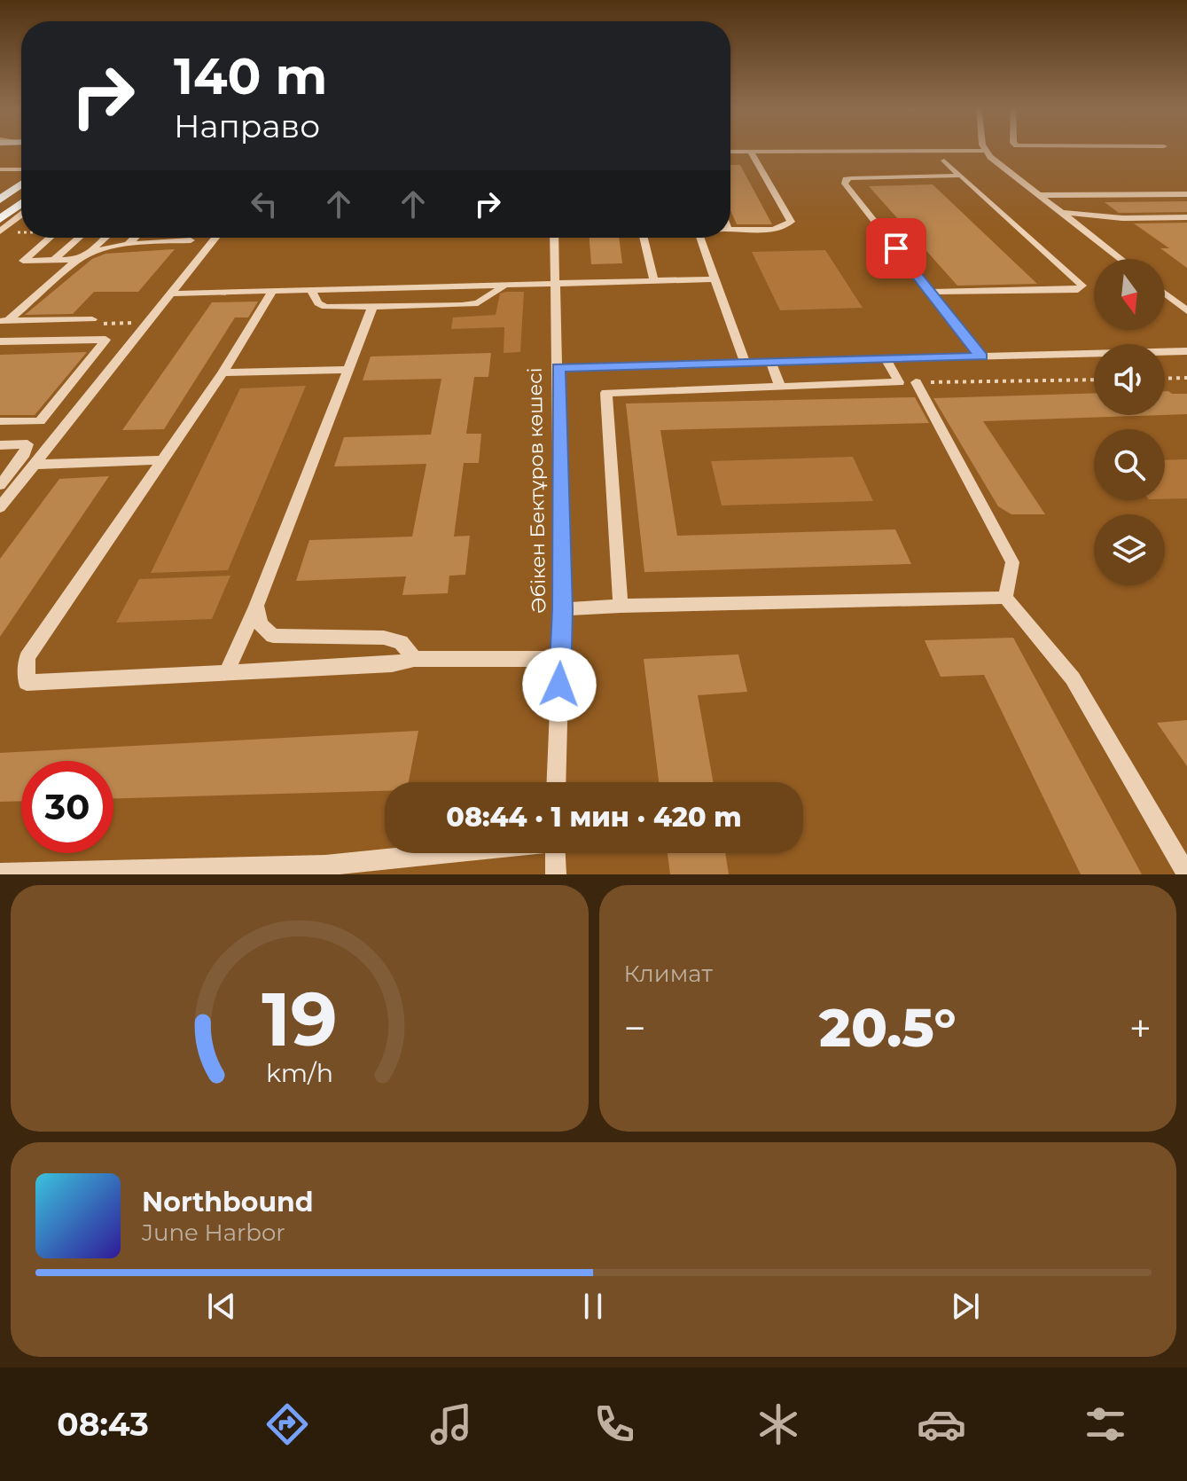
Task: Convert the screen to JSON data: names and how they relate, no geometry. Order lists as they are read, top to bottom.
{
  "streets": {
    "street": ["Әбікен Бектұров көшесі"]
  },
  "north": "bottom",
  "page": {
    "turn": ["140 m", "Направо"],
    "limit": "30",
    "trip": "08:44 · 1 мин · 420 m",
    "tile": "Климат",
    "heat": ["−", "20.5°", "+"],
    "song": ["Northbound", "June Harbor"],
    "tabs": "08:43",
    "gauge": ["19", "km/h"]
  }
}
